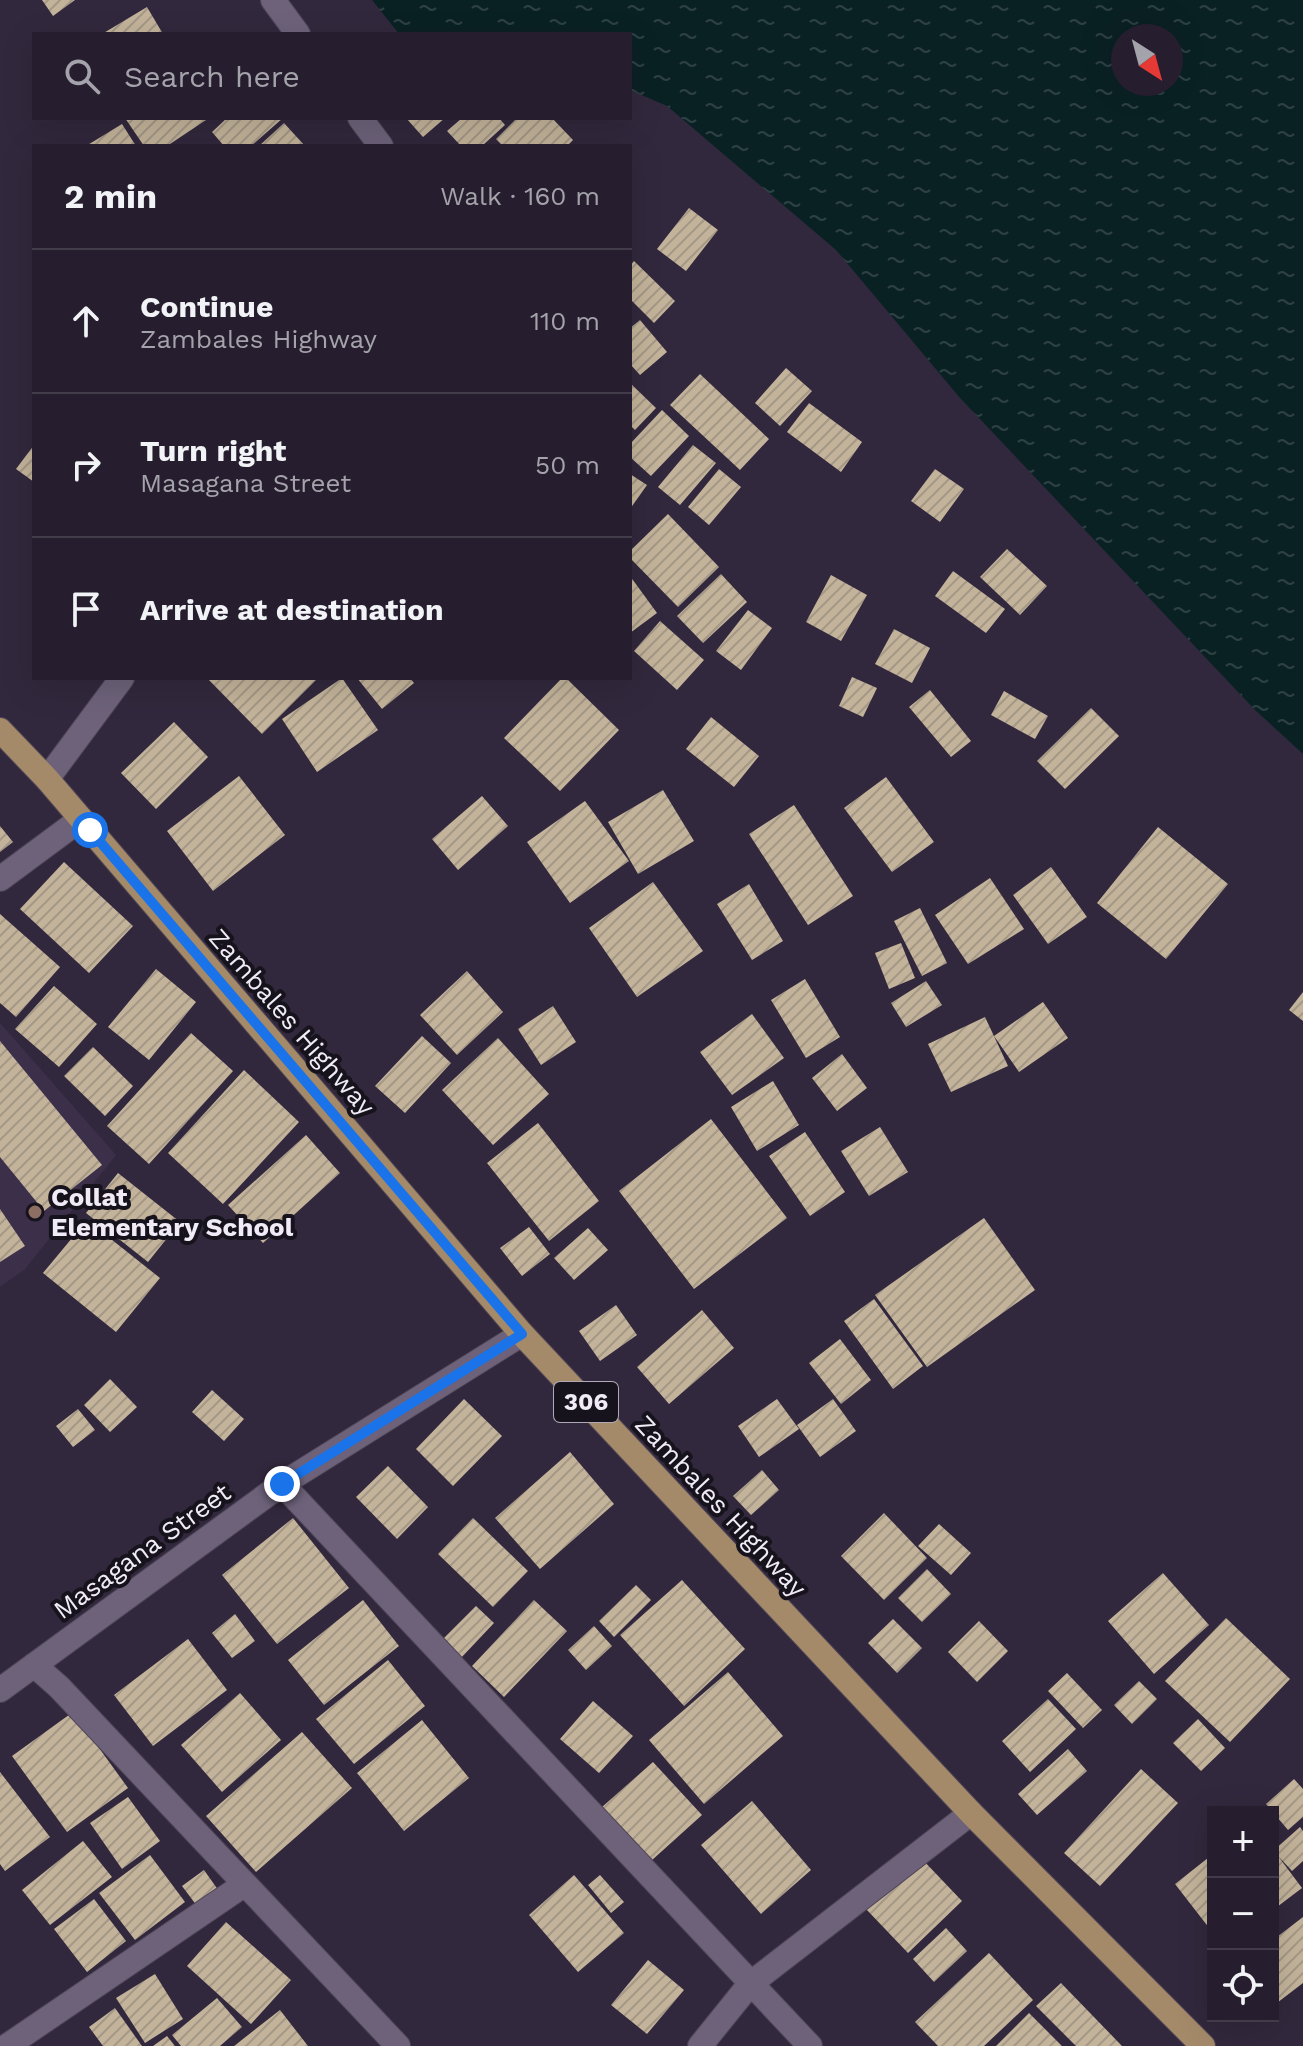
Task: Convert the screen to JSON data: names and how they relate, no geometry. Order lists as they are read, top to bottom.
{
  "streets": {
    "main road": ["Zambales Highway", "306"],
    "street": ["Masagana Street"]
  },
  "crossings": [
    ["Zambales Highway", "Masagana Street"]
  ],
  "places": ["Collat Elementary School"],
  "north": "bottom right",
  "page": {
    "search": "Search here",
    "heading": ["2 min", "Walk · 160 m"],
    "list": [
      ["Continue", "Zambales Highway", "110 m"],
      ["Turn right", "Masagana Street", "50 m"],
      "Arrive at destination"
    ],
    "map_buttons": ["+", "−"]
  }
}
